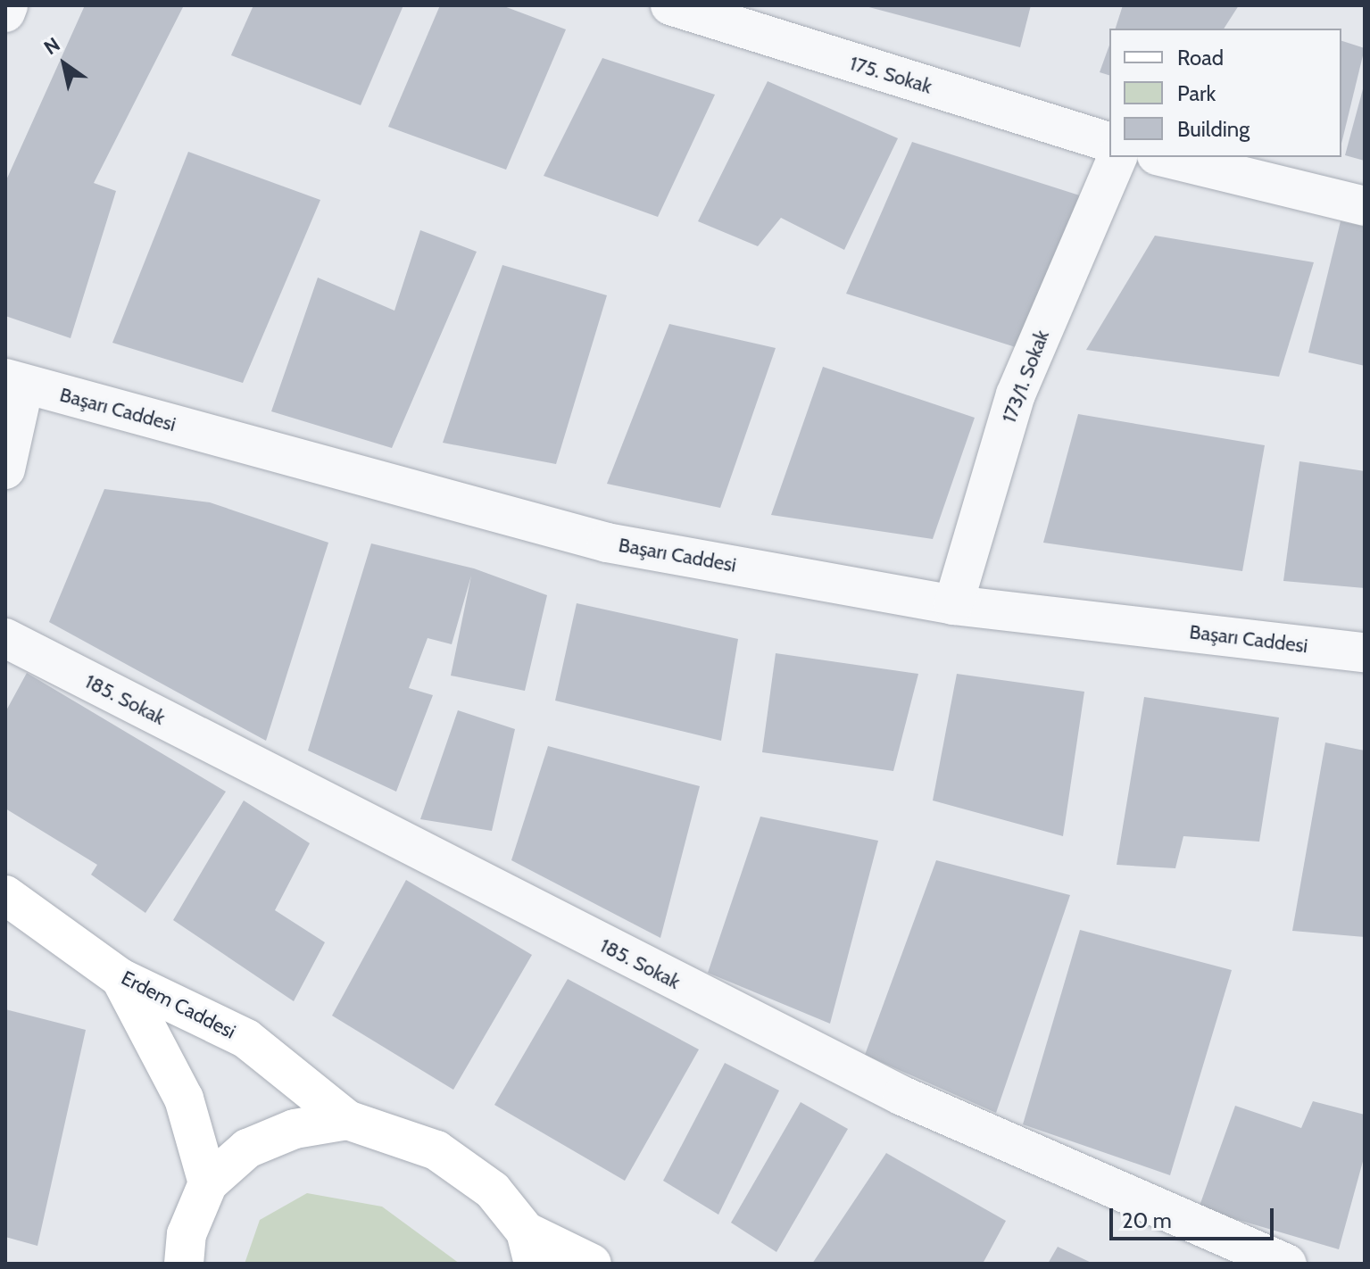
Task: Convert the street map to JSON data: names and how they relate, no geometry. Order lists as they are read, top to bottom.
{
  "streets": {
    "main road": ["Erdem Caddesi"],
    "street": [
      "175. Sokak",
      "173/1. Sokak",
      "Başarı Caddesi",
      "185. Sokak"
    ]
  },
  "crossings": [
    ["173/1. Sokak", "Başarı Caddesi"]
  ],
  "legend": ["Road", "Park", "Building"],
  "scale_bar": "20 m",
  "north": "top left"
}
